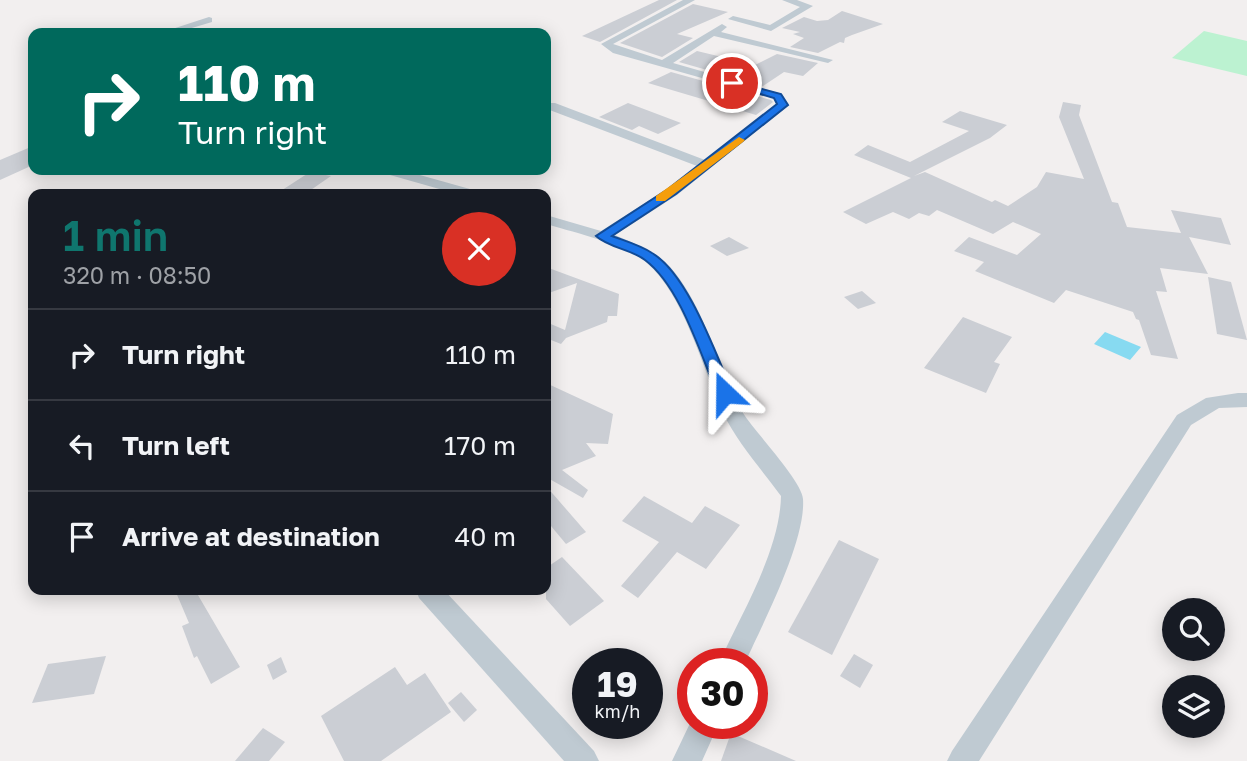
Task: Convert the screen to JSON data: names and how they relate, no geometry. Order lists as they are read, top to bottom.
{
  "page": {
    "turn": ["110 m", "Turn right"],
    "heading": ["1 min", "320 m · 08:50"],
    "list": [
      {
        "name": "Turn right",
        "value": "110 m"
      },
      {
        "name": "Turn left",
        "value": "170 m"
      },
      {
        "name": "Arrive at destination",
        "value": "40 m"
      }
    ],
    "speed": "19 km/h",
    "limit": "30"
  }
}
